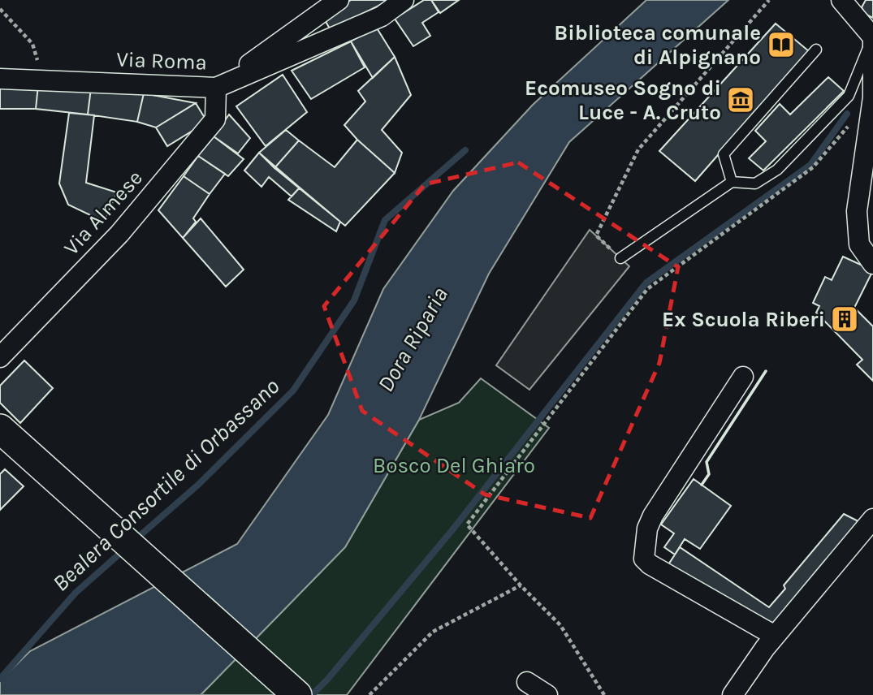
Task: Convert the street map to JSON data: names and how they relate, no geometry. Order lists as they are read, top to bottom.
{
  "streets": {
    "street": ["Via Roma", "Via Almese"]
  },
  "crossings": [
    ["Via Roma", "Via Almese"]
  ],
  "water": ["Dora Riparia", "Bealera Consortile di Orbassano"],
  "parks": ["Bosco Del Ghiaro"],
  "places": {
    "library": ["Biblioteca comunale di Alpignano"],
    "museum": ["Ecomuseo Sogno di Luce - A. Cruto"],
    "building": ["Ex Scuola Riberi"]
  }
}
